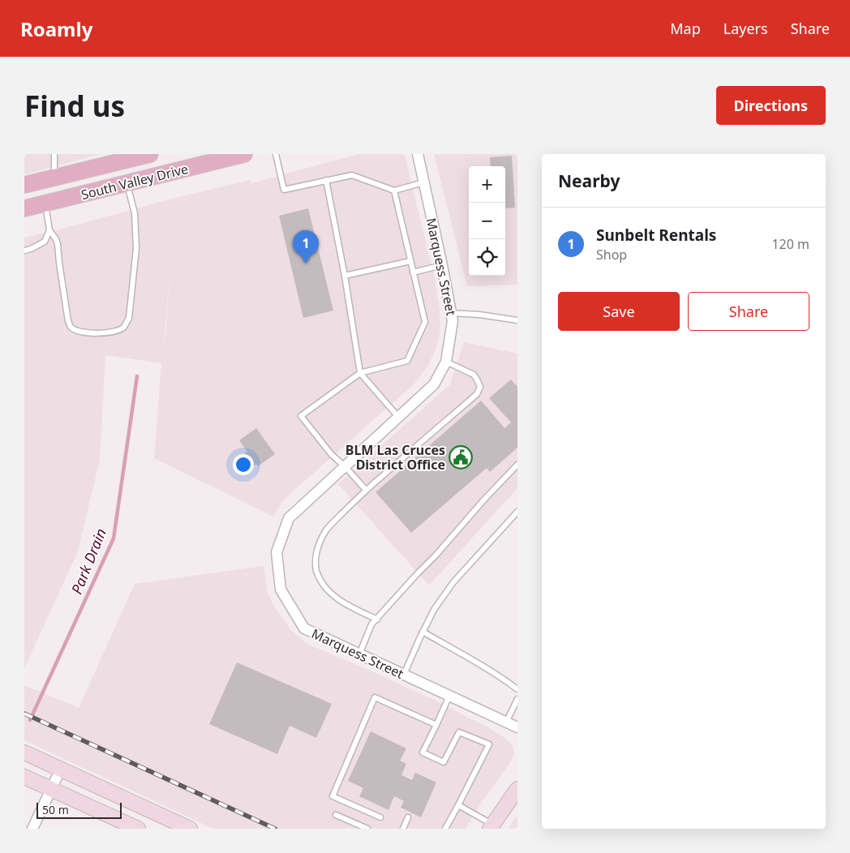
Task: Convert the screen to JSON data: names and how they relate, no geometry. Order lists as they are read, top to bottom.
{
  "streets": {
    "main road": ["South Valley Drive"],
    "street": ["Marquess Street"]
  },
  "water": ["Park Drain"],
  "places": {
    "public building": ["BLM Las Cruces District Office"]
  },
  "scale_bar": "50 m",
  "page": {
    "header": "Roamly",
    "nav": ["Map", "Layers", "Share"],
    "buttons": [
      "Directions",
      ["Save", "Share"]
    ],
    "title": "Find us",
    "heading": "Nearby",
    "map_buttons": ["+", "−"],
    "list": [
      {
        "mark": "1",
        "name": "Sunbelt Rentals",
        "note": "Shop",
        "value": "120 m"
      }
    ],
    "pins": "1",
    "scale": "50 m"
  }
}
